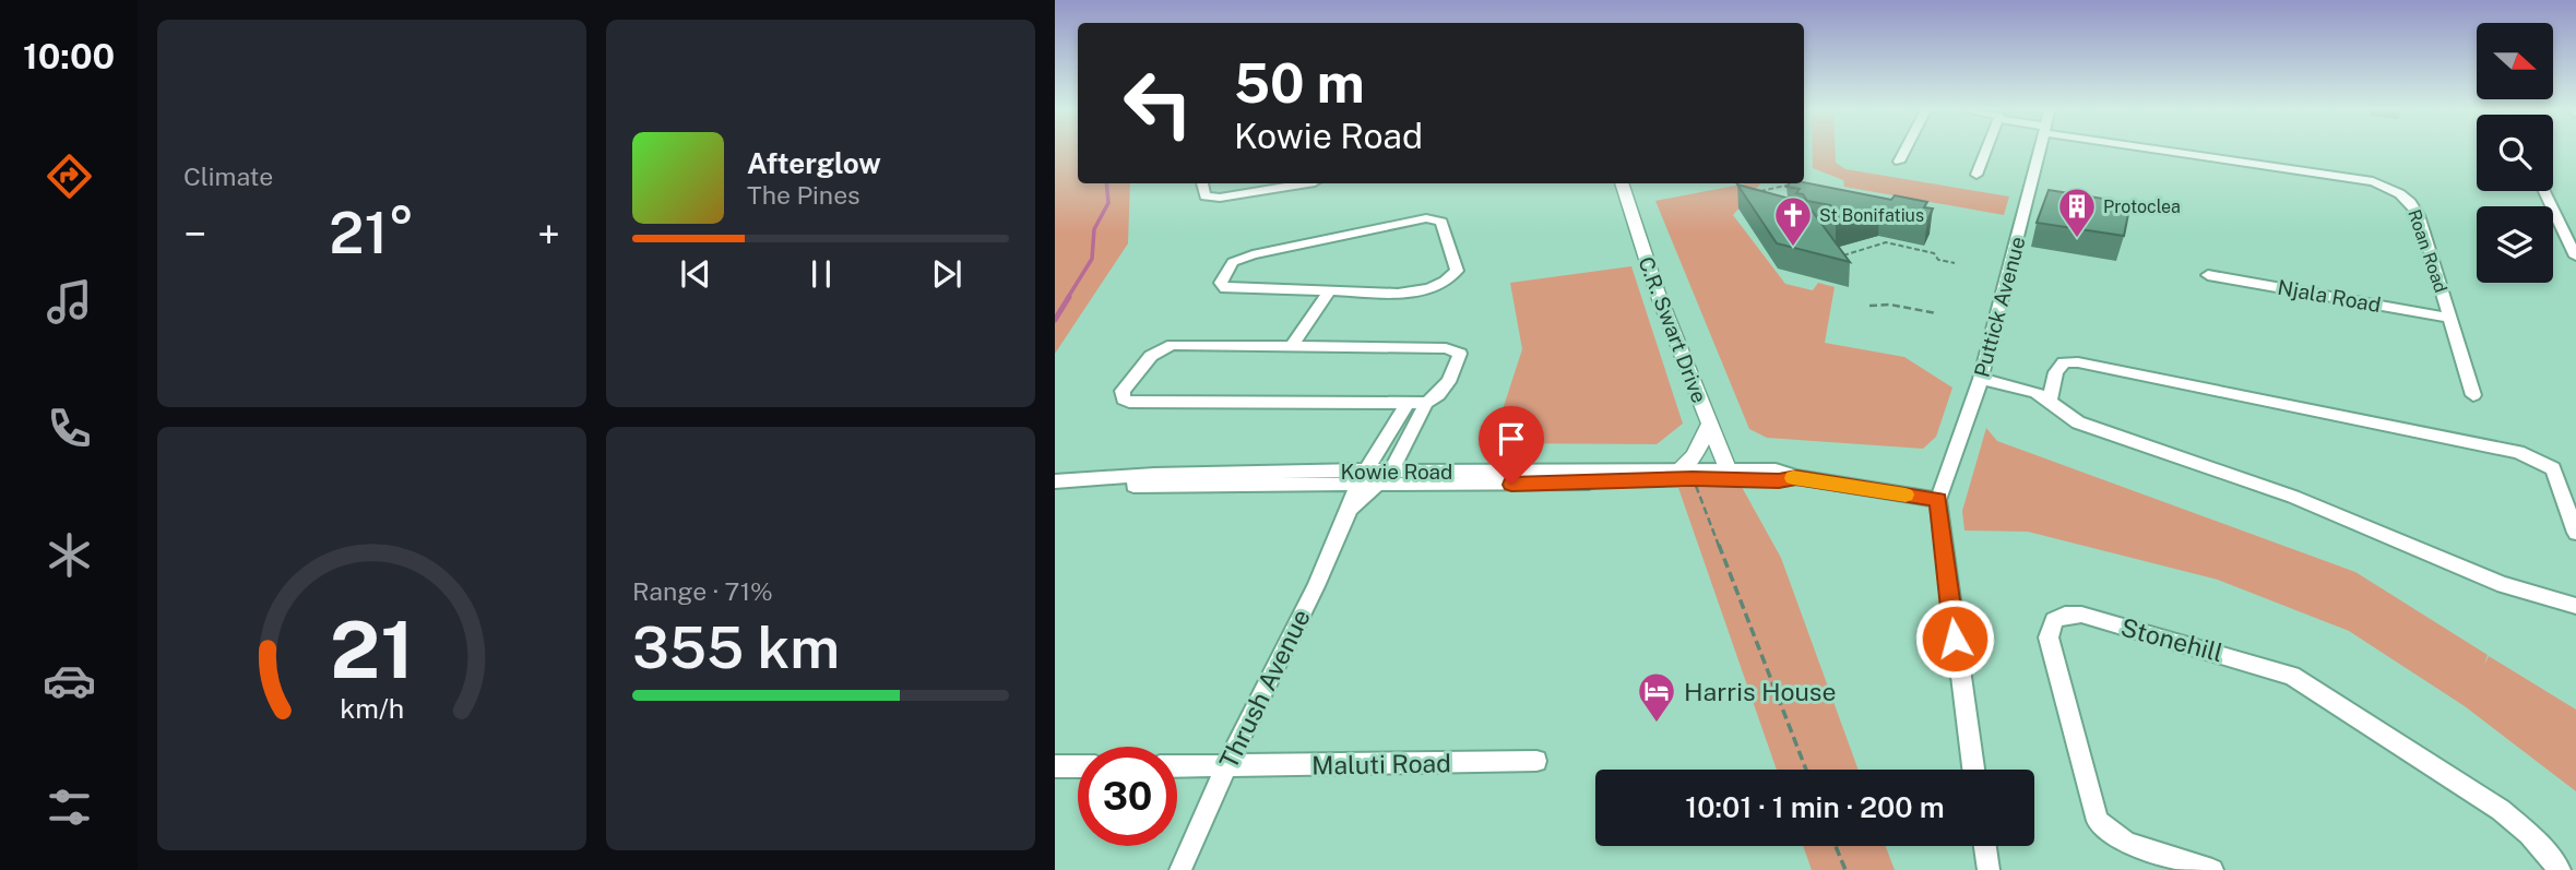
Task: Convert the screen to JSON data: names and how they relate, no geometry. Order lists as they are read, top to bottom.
{
  "streets": {
    "street": [
      "Roan Road",
      "Njala Road",
      "Puttick Avenue",
      "C.R. Swart Drive",
      "Kowie Road",
      "Stonehill",
      "Thrush Avenue",
      "Maluti Road"
    ]
  },
  "crossings": [
    ["Roan Road", "Njala Road"],
    ["Puttick Avenue", "Kowie Road"],
    ["C.R. Swart Drive", "Kowie Road"],
    ["Kowie Road", "Thrush Avenue"],
    ["Thrush Avenue", "Maluti Road"]
  ],
  "places": {
    "building": ["Protoclea"],
    "church": ["St Bonifatius"],
    "hotel": ["Harris House"]
  },
  "north": "right",
  "page": {
    "tabs": "10:00",
    "tile": [
      "Climate",
      ["Range · 71%", "355 km"]
    ],
    "turn": ["50 m", "Kowie Road"],
    "song": ["Afterglow", "The Pines"],
    "heat": ["−", "21°", "+"],
    "limit": "30",
    "trip": "10:01 · 1 min · 200 m",
    "gauge": ["21", "km/h"]
  }
}
